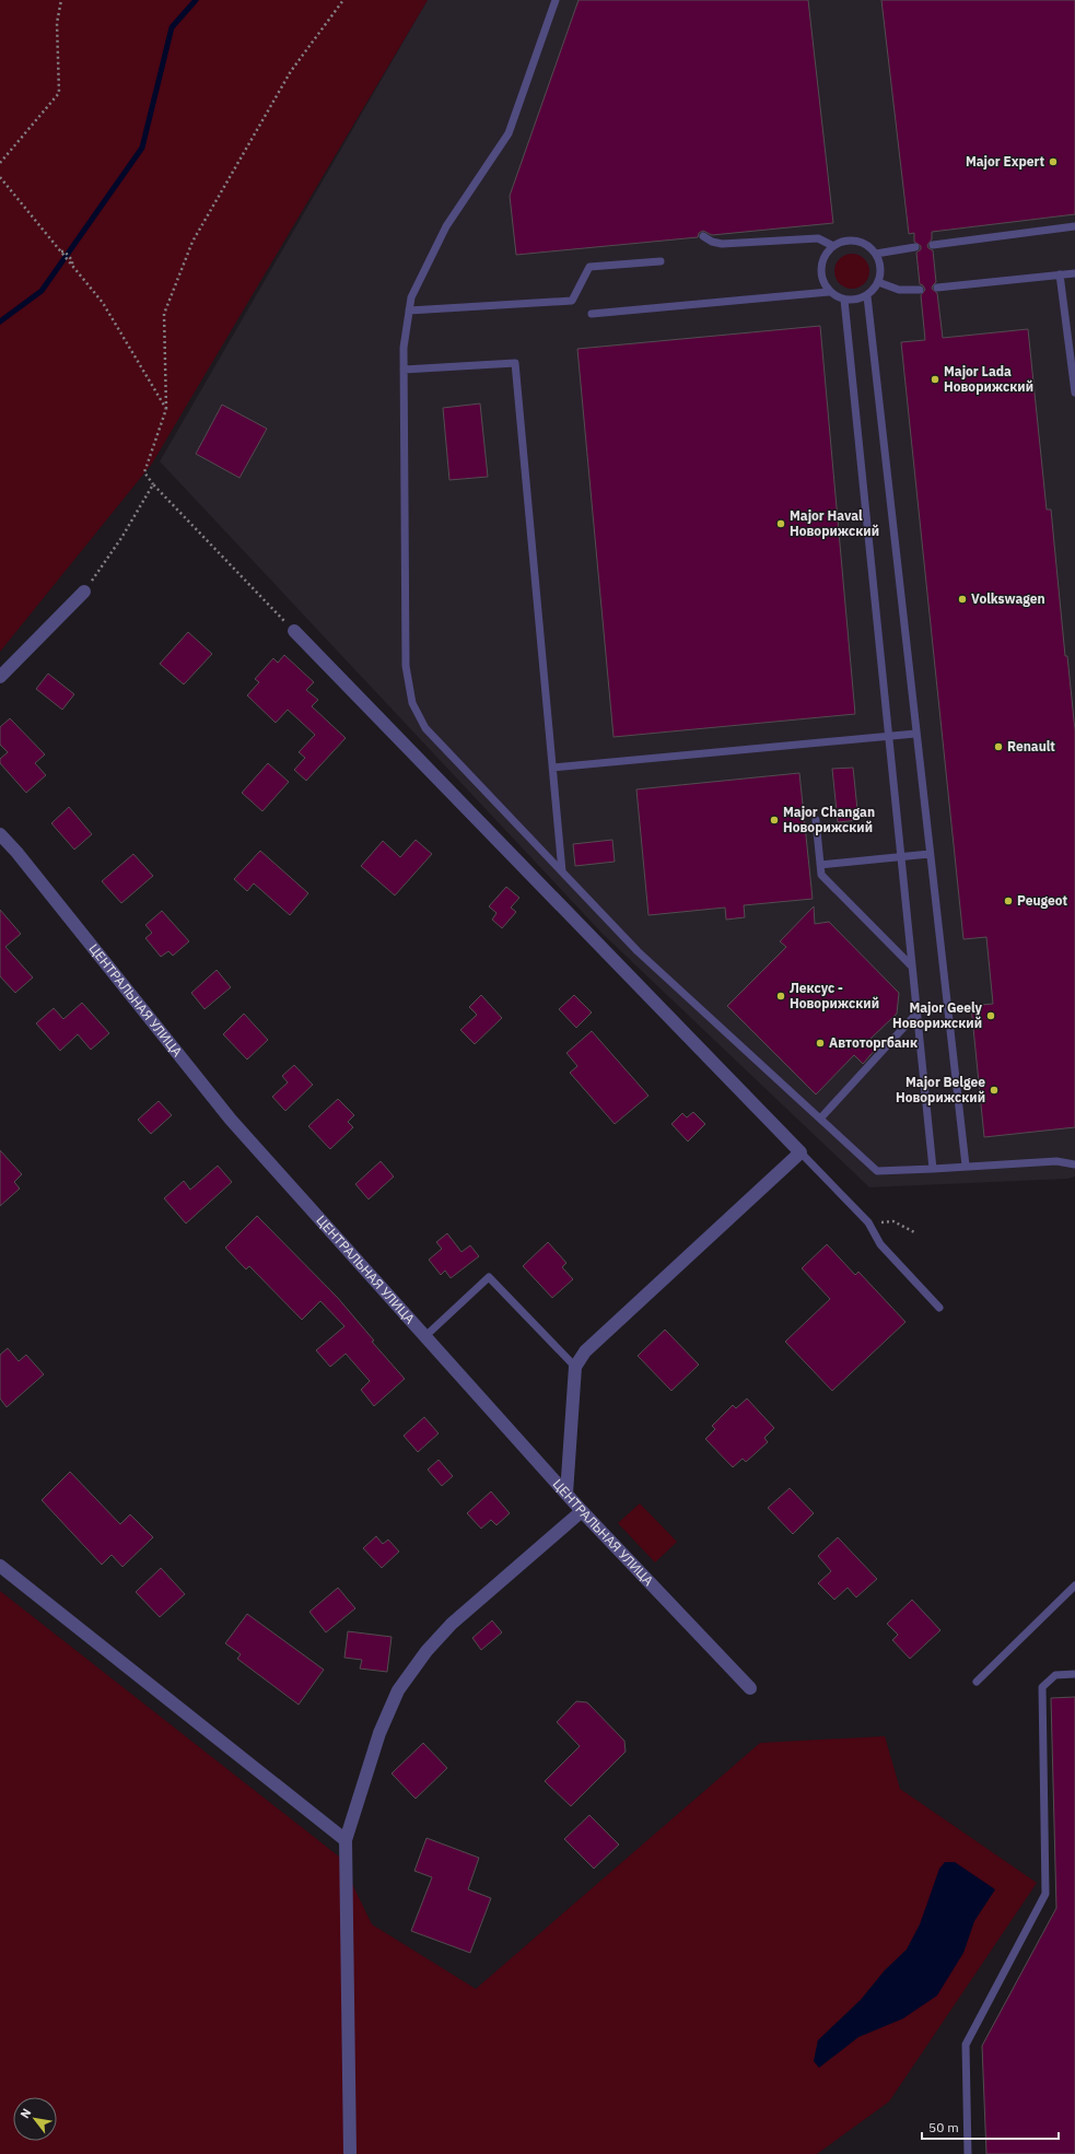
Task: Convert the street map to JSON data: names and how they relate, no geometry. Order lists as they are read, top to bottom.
{
  "streets": {
    "street": ["ЦЕНТРАЛЬНАЯ УЛИЦА"]
  },
  "places": [
    "Major Expert",
    "Major Lada Новорижский",
    "Major Haval Новорижский",
    "Volkswagen",
    "Renault",
    "Major Changan Новорижский",
    "Peugeot",
    "Лексус - Новорижский",
    "Major Geely Новорижский",
    "Автоторгбанк",
    "Major Belgee Новорижский"
  ],
  "scale_bar": "50 m",
  "north": "top left"
}
